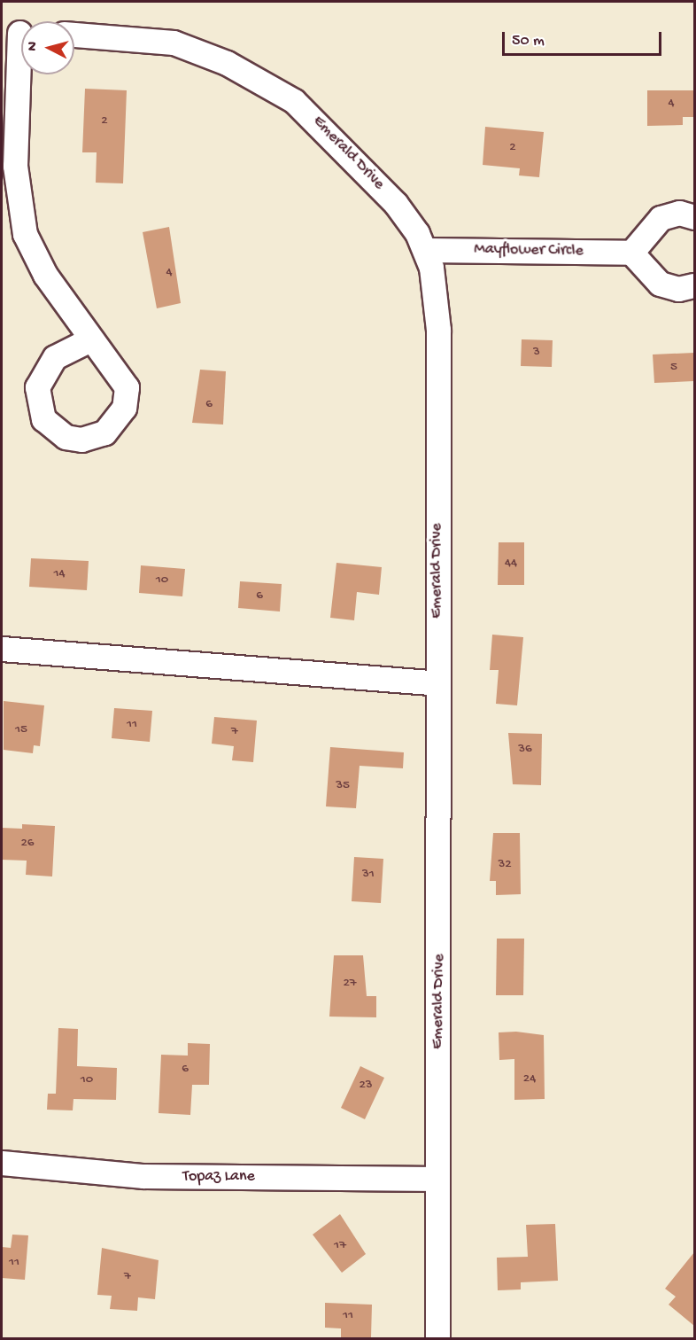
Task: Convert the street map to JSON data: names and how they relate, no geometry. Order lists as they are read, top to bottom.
{
  "streets": {
    "street": ["Emerald Drive", "Mayflower Circle", "Topaz Lane"]
  },
  "crossings": [
    ["Emerald Drive", "Mayflower Circle"],
    ["Emerald Drive", "Topaz Lane"]
  ],
  "house_numbers": [
    "4",
    "2",
    "2",
    "4",
    "3",
    "5",
    "6",
    "44",
    "14",
    "10",
    "6",
    "11",
    "15",
    "7",
    "36",
    "35",
    "26",
    "32",
    "31",
    "27",
    "6",
    "24",
    "10",
    "23",
    "17",
    "11",
    "7",
    "11"
  ],
  "scale_bar": "50 m",
  "north": "left"
}
